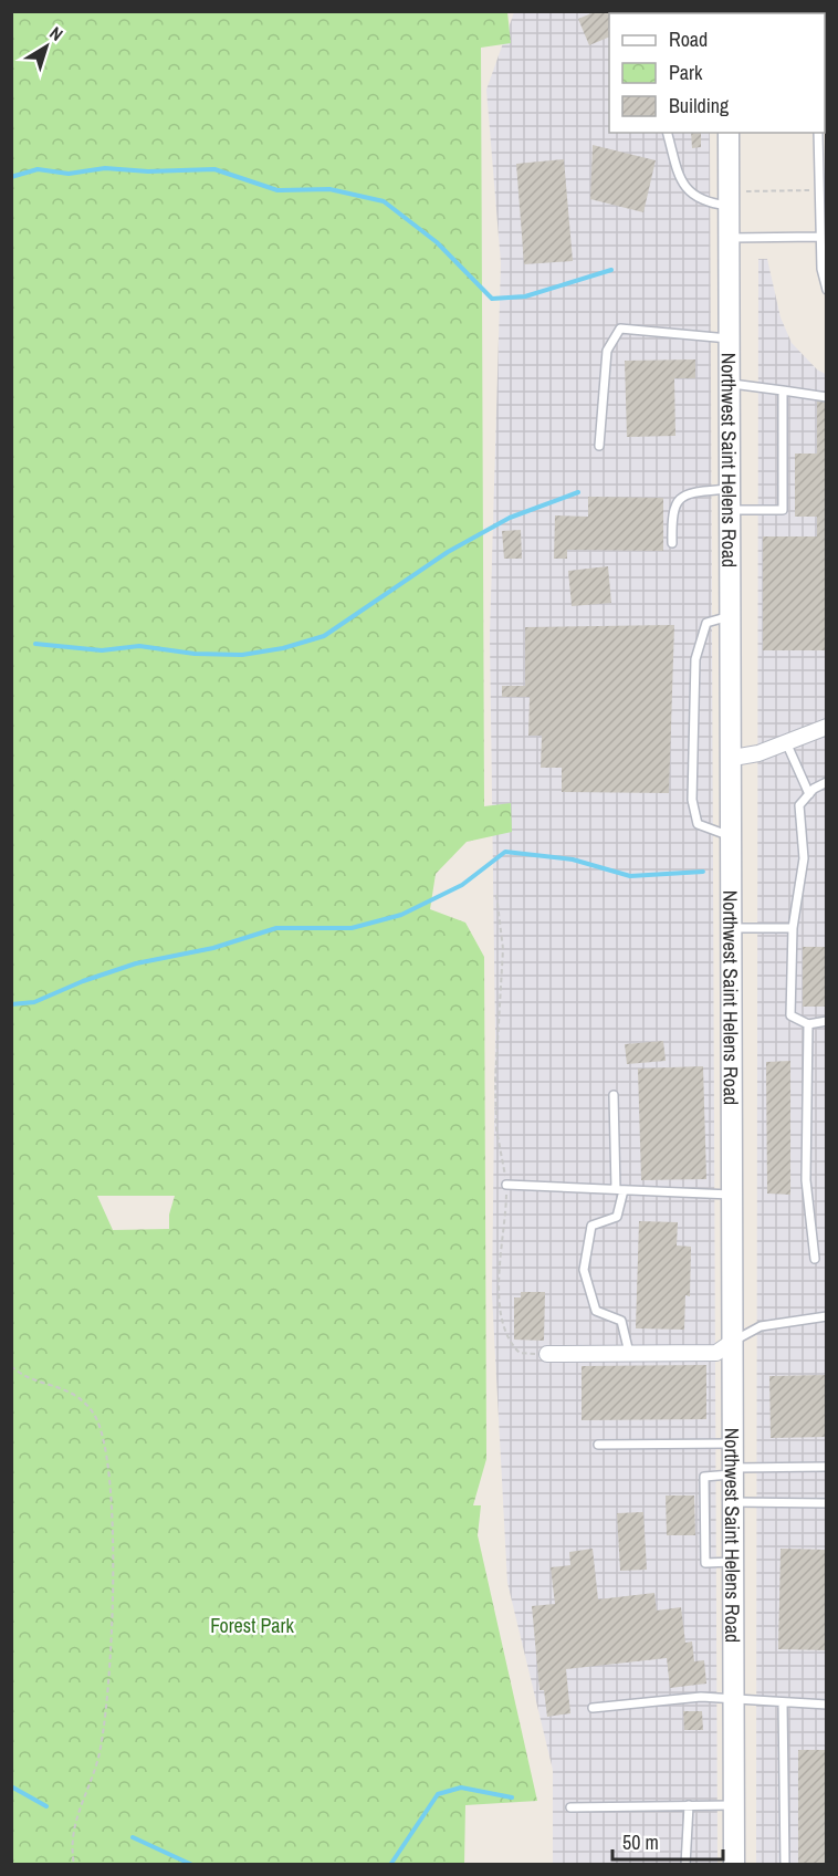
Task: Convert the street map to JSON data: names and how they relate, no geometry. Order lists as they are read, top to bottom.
{
  "streets": {
    "main road": ["Northwest Saint Helens Road"]
  },
  "parks": ["Forest Park"],
  "legend": ["Road", "Park", "Building"],
  "scale_bar": "50 m",
  "north": "top right"
}
